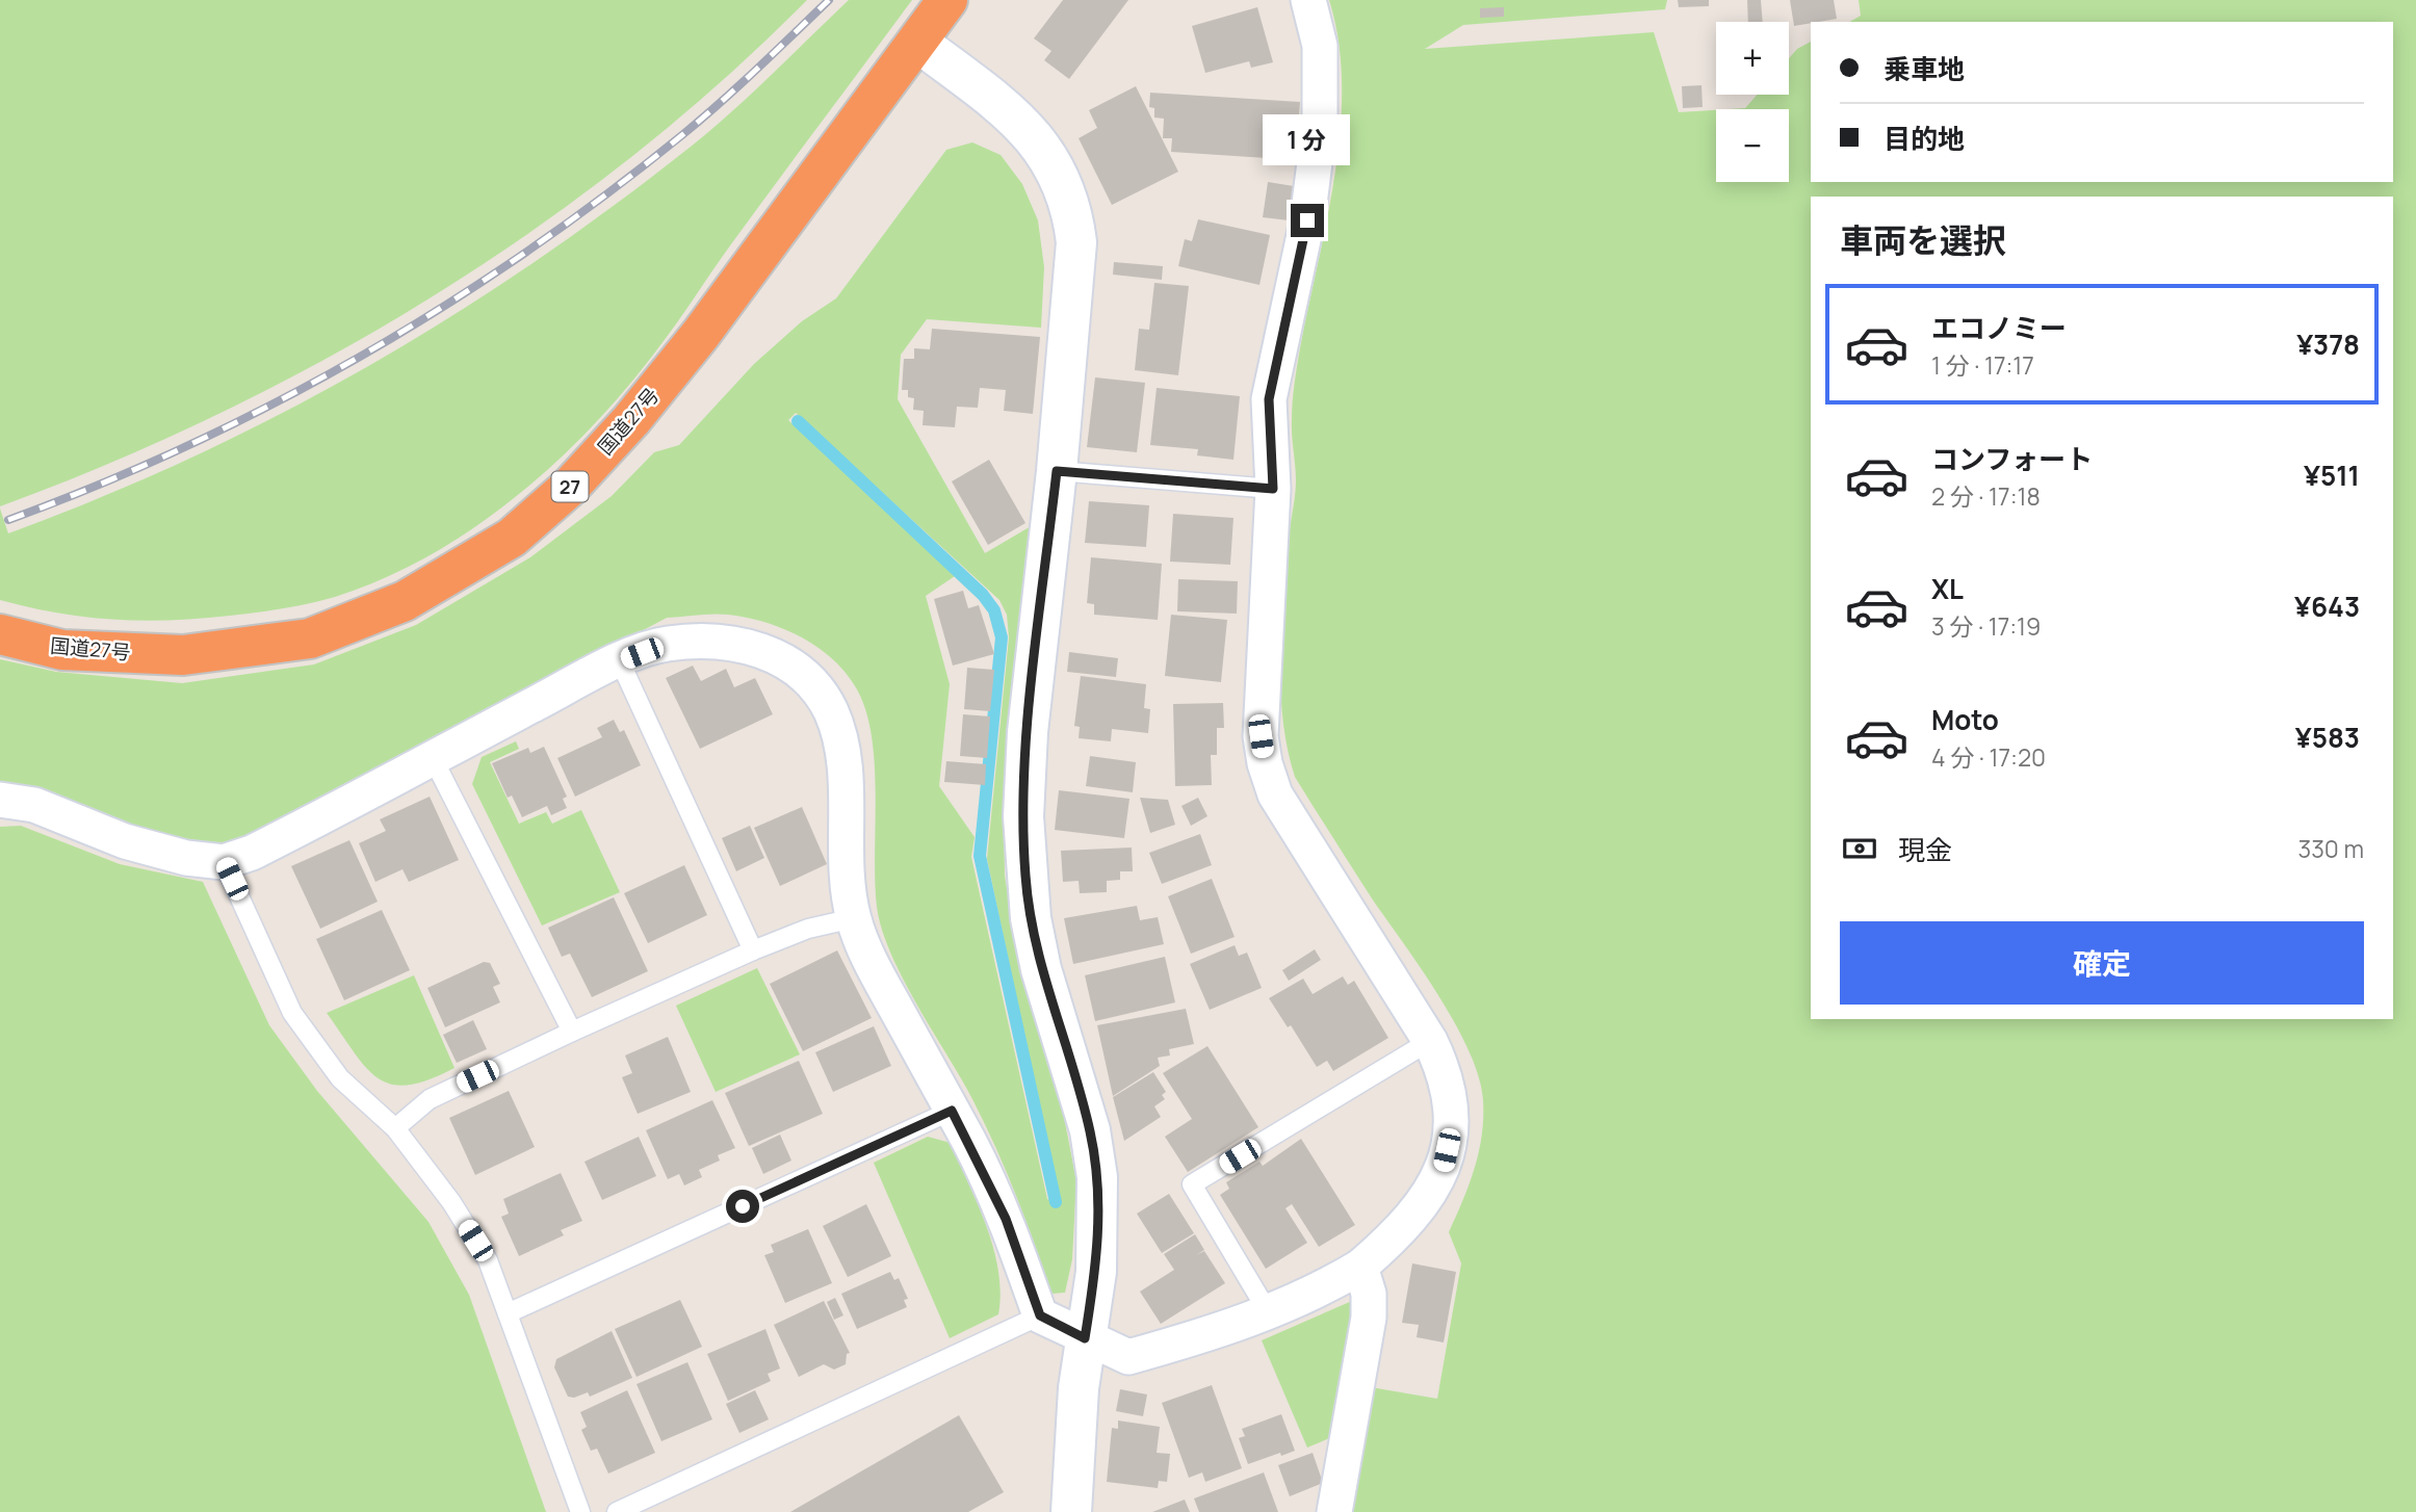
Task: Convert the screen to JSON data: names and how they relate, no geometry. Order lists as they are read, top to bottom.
{
  "streets": {
    "highway": ["国道27号", "27"]
  },
  "page": {
    "map_buttons": ["+", "−"],
    "banner": ["乗車地", "目的地"],
    "bubble": "1 分",
    "heading": "車両を選択",
    "list": [
      {
        "name": "エコノミー",
        "note": "1 分 · 17:17",
        "value": "¥378"
      },
      {
        "name": "コンフォート",
        "note": "2 分 · 17:18",
        "value": "¥511"
      },
      {
        "name": "XL",
        "note": "3 分 · 17:19",
        "value": "¥643"
      },
      {
        "name": "Moto",
        "note": "4 分 · 17:20",
        "value": "¥583"
      }
    ],
    "pay": ["現金", "330 m"],
    "buttons": "確定"
  }
}
